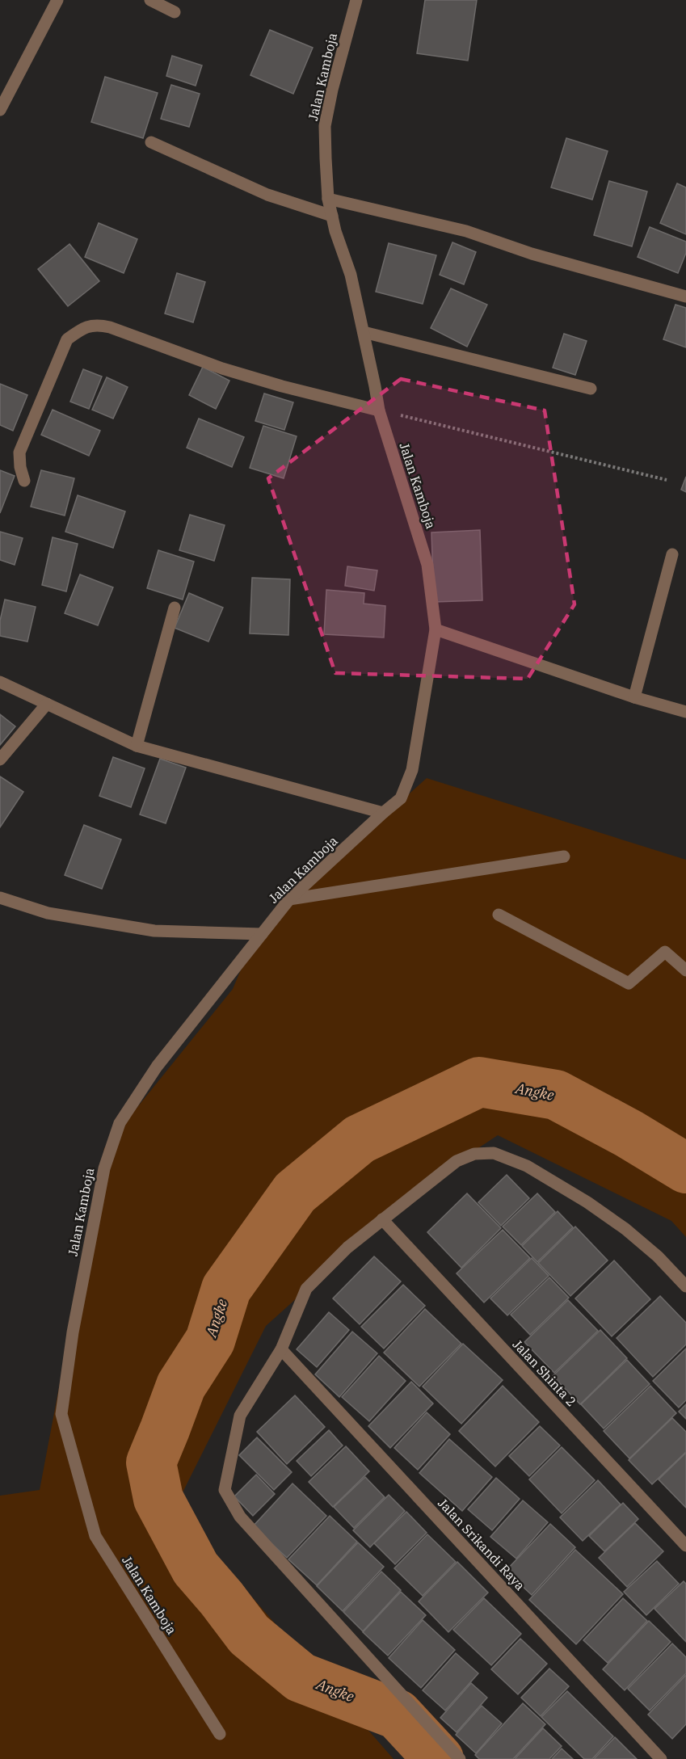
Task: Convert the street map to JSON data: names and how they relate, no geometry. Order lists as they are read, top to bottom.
{
  "streets": {
    "street": ["Jalan Kamboja", "Jalan Shinta 2", "Jalan Srikandi Raya"]
  },
  "water": ["Angke"]
}
